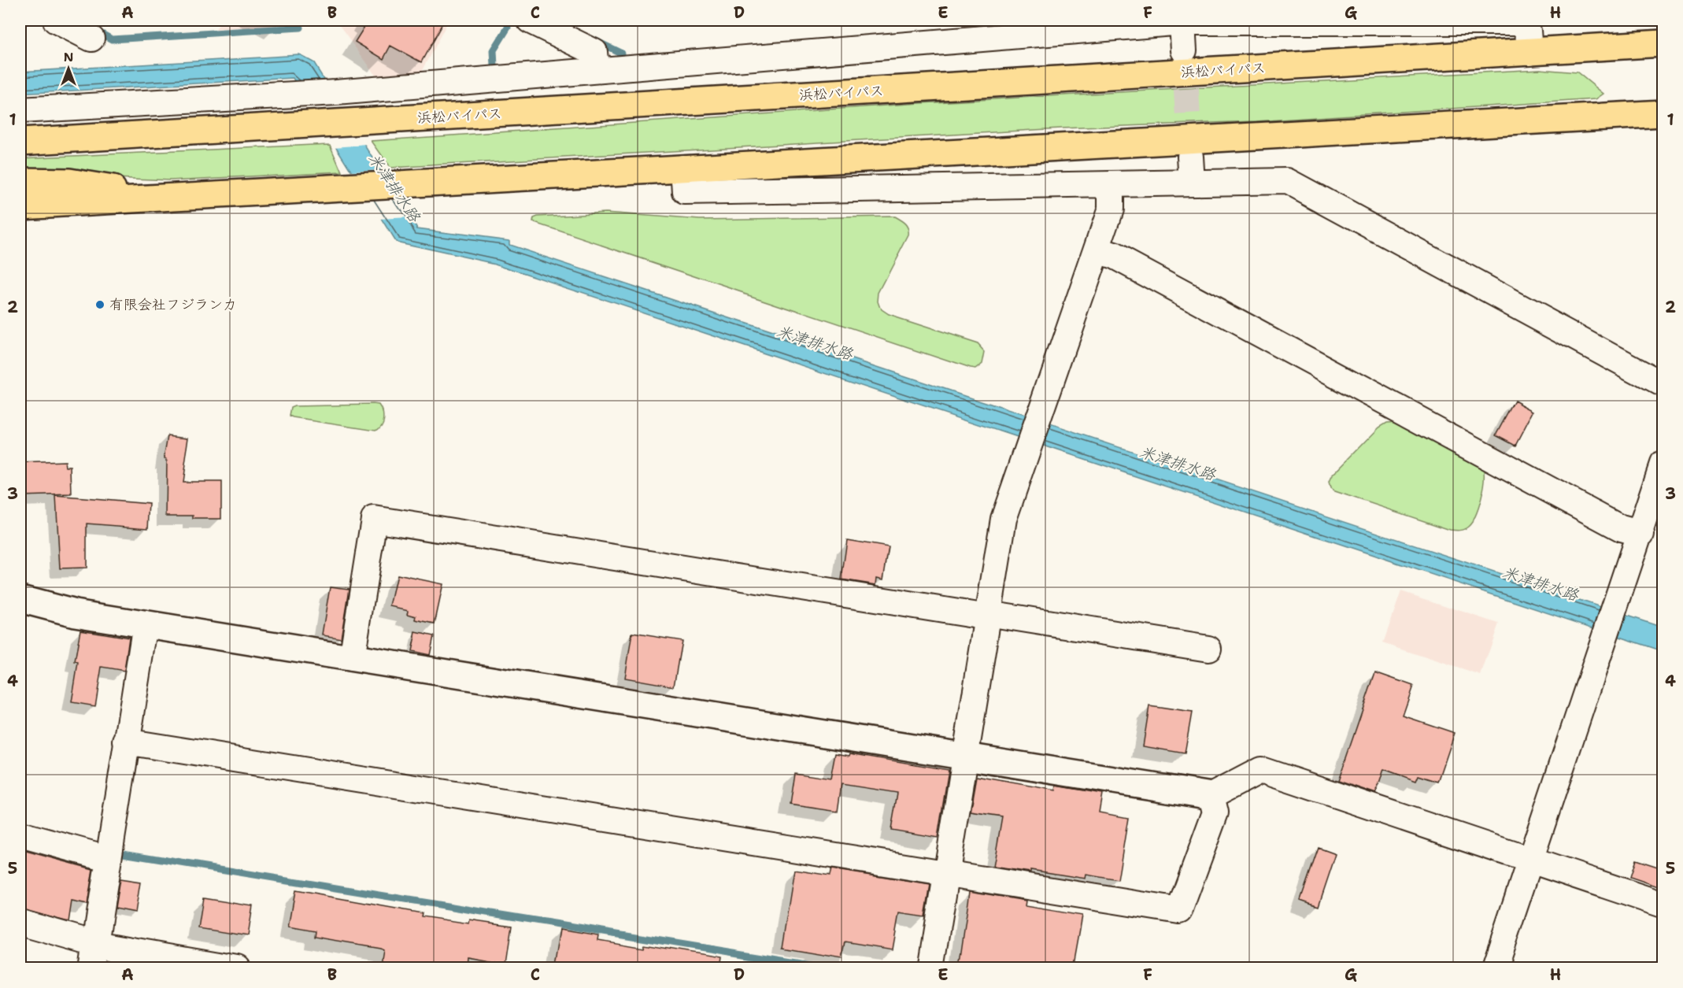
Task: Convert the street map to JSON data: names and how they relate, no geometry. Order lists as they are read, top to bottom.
{
  "streets": {
    "highway": ["浜松バイパス"]
  },
  "water": ["米津排水路"],
  "places": ["有限会社フジランカ"],
  "north": "top",
  "grid": {
    "columns": [
      "A",
      "B",
      "C",
      "D",
      "E",
      "F",
      "G",
      "H"
    ],
    "rows": [
      "1",
      "2",
      "3",
      "4",
      "5"
    ]
  }
}
